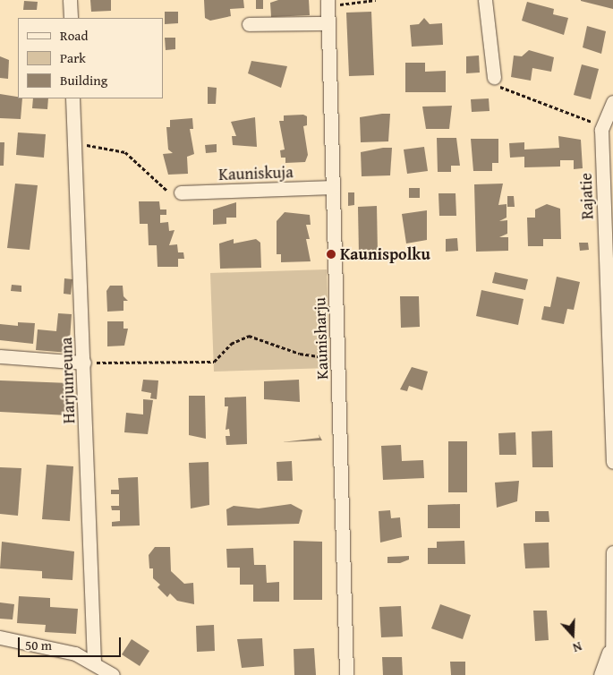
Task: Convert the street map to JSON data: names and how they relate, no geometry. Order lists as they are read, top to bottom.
{
  "streets": {
    "street": [
      "Kauniskuja",
      "Rajatie",
      "Kaunisharju",
      "Harjunreuna"
    ]
  },
  "crossings": [
    ["Kauniskuja", "Kaunisharju"]
  ],
  "places": ["Kaunispolku"],
  "legend": ["Road", "Park", "Building"],
  "scale_bar": "50 m",
  "north": "bottom"
}
